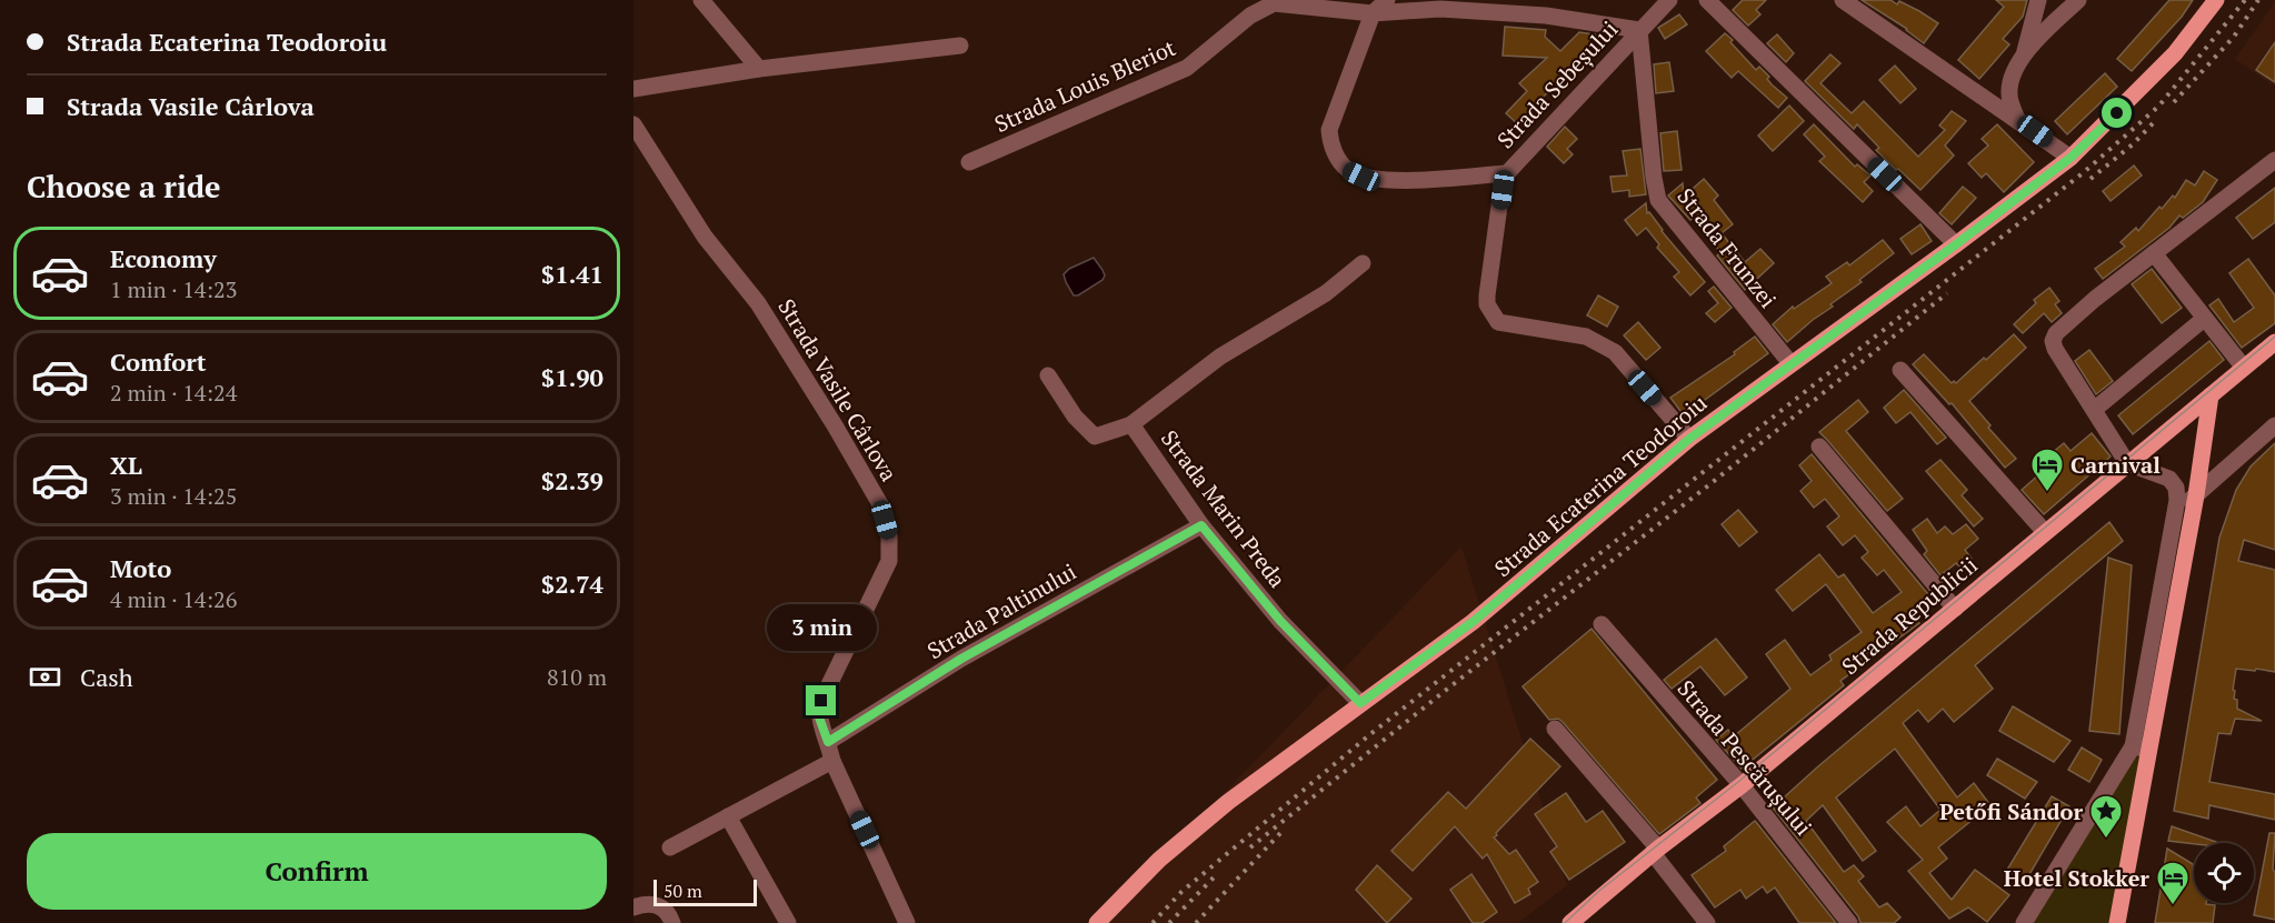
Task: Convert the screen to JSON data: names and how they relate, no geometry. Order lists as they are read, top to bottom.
{
  "streets": {
    "main road": ["Strada Ecaterina Teodoroiu", "Strada Republicii"],
    "street": [
      "Strada Sebeșului",
      "Strada Louis Bleriot",
      "Strada Frunzei",
      "Strada Vasile Cârlova",
      "Strada Marin Preda",
      "Strada Paltinului",
      "Strada Pescărușului"
    ]
  },
  "crossings": [
    ["Strada Sebeșului", "Strada Louis Bleriot"],
    ["Strada Sebeșului", "Strada Frunzei"],
    ["Strada Louis Bleriot", "Strada Frunzei"],
    ["Strada Frunzei", "Strada Ecaterina Teodoroiu"],
    ["Strada Vasile Cârlova", "Strada Paltinului"],
    ["Strada Ecaterina Teodoroiu", "Strada Marin Preda"],
    ["Strada Marin Preda", "Strada Paltinului"],
    ["Strada Republicii", "Strada Pescărușului"]
  ],
  "places": {
    "hotel": ["Carnival", "Hotel Stokker"],
    "place": ["Petőfi Sándor"]
  },
  "scale_bar": "50 m",
  "page": {
    "banner": ["Strada Ecaterina Teodoroiu", "Strada Vasile Cârlova"],
    "heading": "Choose a ride",
    "list": [
      {
        "name": "Economy",
        "note": "1 min · 14:23",
        "value": "$1.41"
      },
      {
        "name": "Comfort",
        "note": "2 min · 14:24",
        "value": "$1.90"
      },
      {
        "name": "XL",
        "note": "3 min · 14:25",
        "value": "$2.39"
      },
      {
        "name": "Moto",
        "note": "4 min · 14:26",
        "value": "$2.74"
      }
    ],
    "bubble": "3 min",
    "pay": ["Cash", "810 m"],
    "buttons": "Confirm",
    "scale": "50 m"
  }
}
